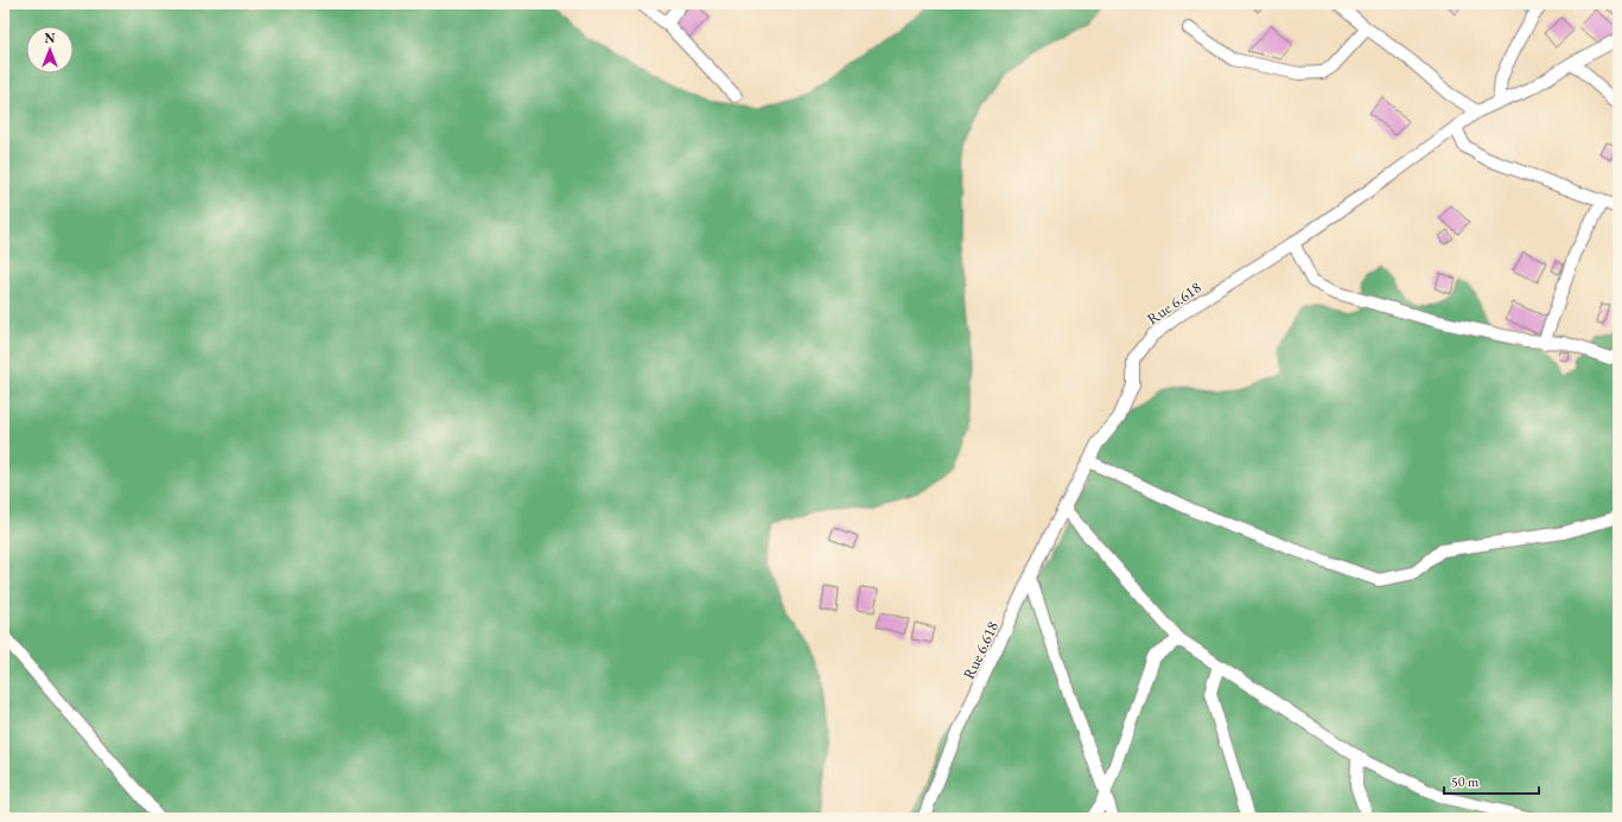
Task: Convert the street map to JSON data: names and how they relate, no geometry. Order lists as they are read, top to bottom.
{
  "streets": {
    "street": ["Rue 6.618"]
  },
  "scale_bar": "50 m",
  "north": "top"
}
